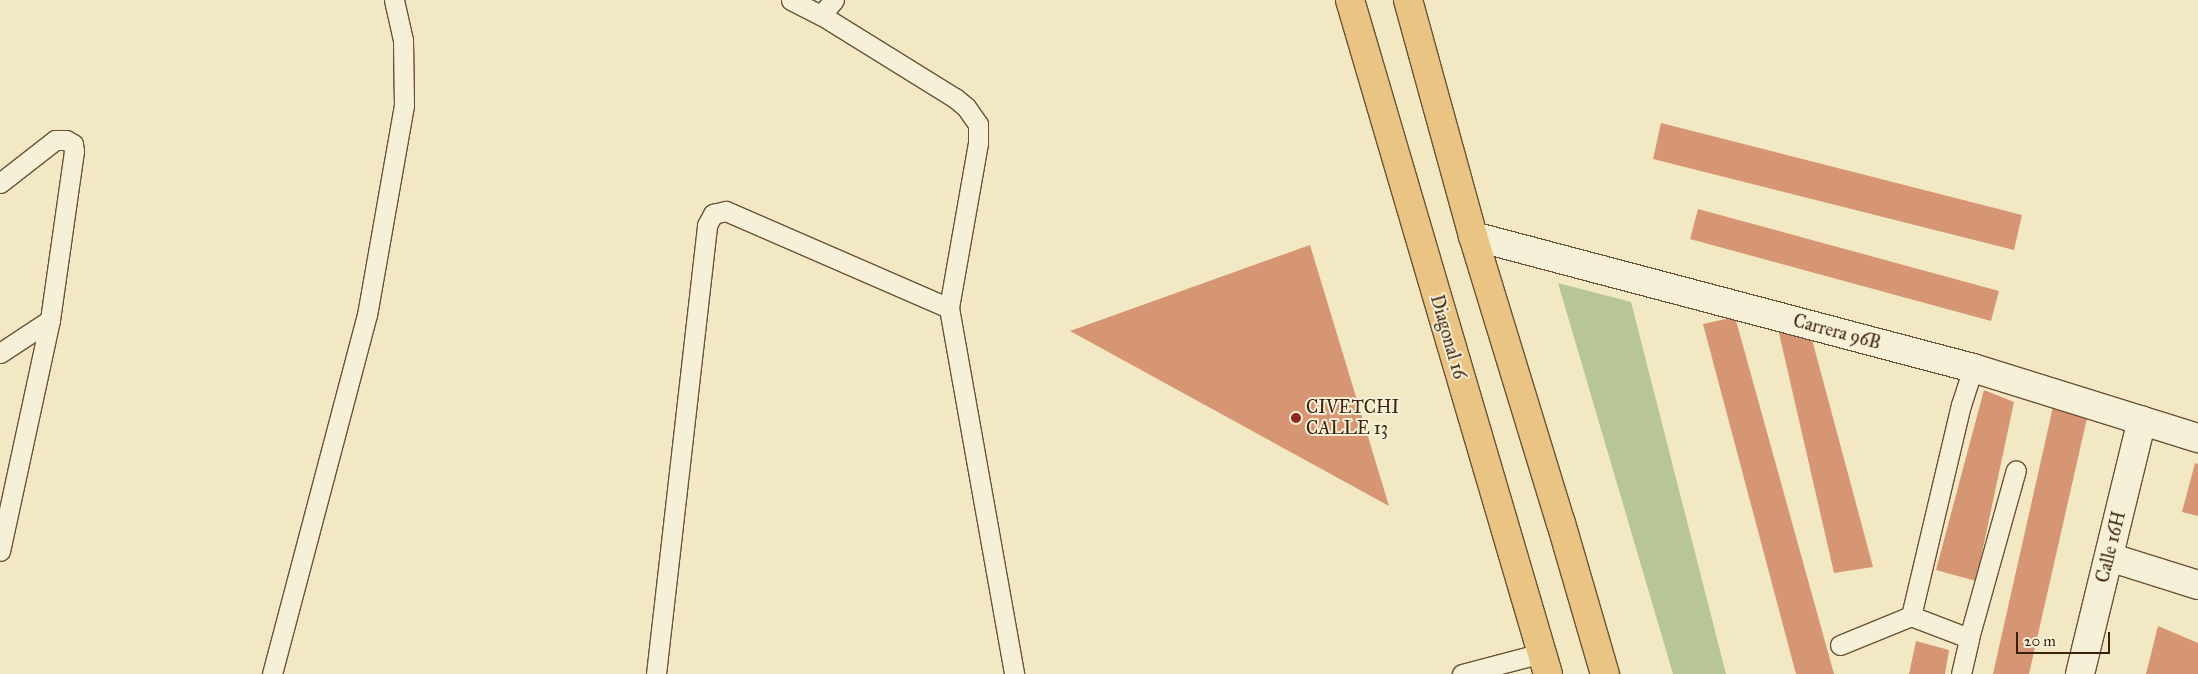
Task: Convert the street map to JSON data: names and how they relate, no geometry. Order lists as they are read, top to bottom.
{
  "streets": {
    "main road": ["Diagonal 16"],
    "street": ["Carrera 96B", "Calle 16H"]
  },
  "crossings": [
    ["Carrera 96B", "Calle 16H"]
  ],
  "places": ["CIVETCHI CALLE 13"],
  "scale_bar": "20 m"
}
